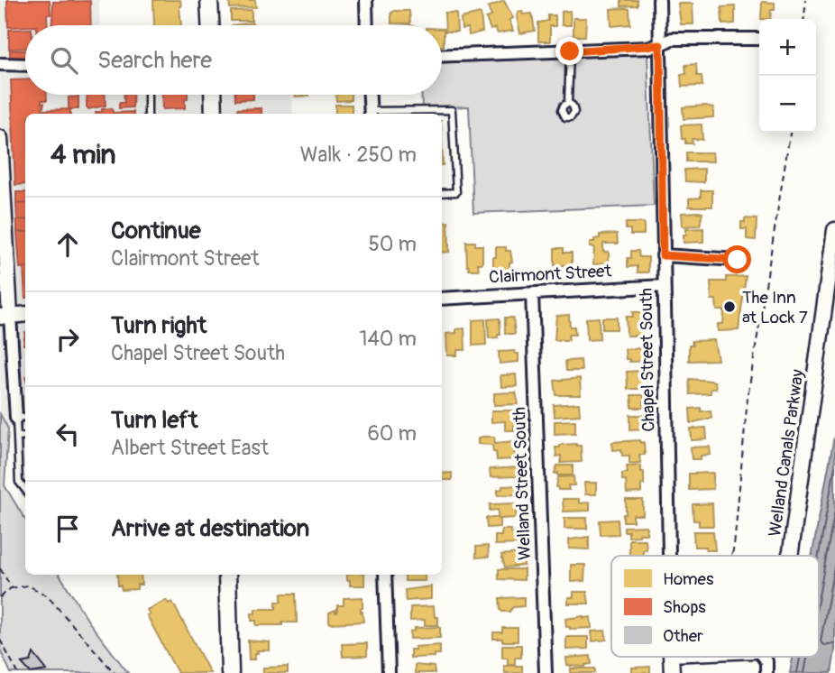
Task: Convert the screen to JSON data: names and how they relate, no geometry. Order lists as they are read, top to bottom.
{
  "streets": {
    "street": [
      "Clairmont Street",
      "Chapel Street South",
      "Welland Canals Parkway",
      "Welland Street South"
    ]
  },
  "crossings": [
    ["Clairmont Street", "Chapel Street South"],
    ["Clairmont Street", "Welland Street South"]
  ],
  "places": ["The Inn at Lock 7"],
  "legend": ["Homes", "Shops", "Other"],
  "page": {
    "map_buttons": ["+", "−"],
    "search": "Search here",
    "heading": ["4 min", "Walk · 250 m"],
    "list": [
      ["Continue", "Clairmont Street", "50 m"],
      ["Turn right", "Chapel Street South", "140 m"],
      ["Turn left", "Albert Street East", "60 m"],
      "Arrive at destination"
    ]
  }
}
